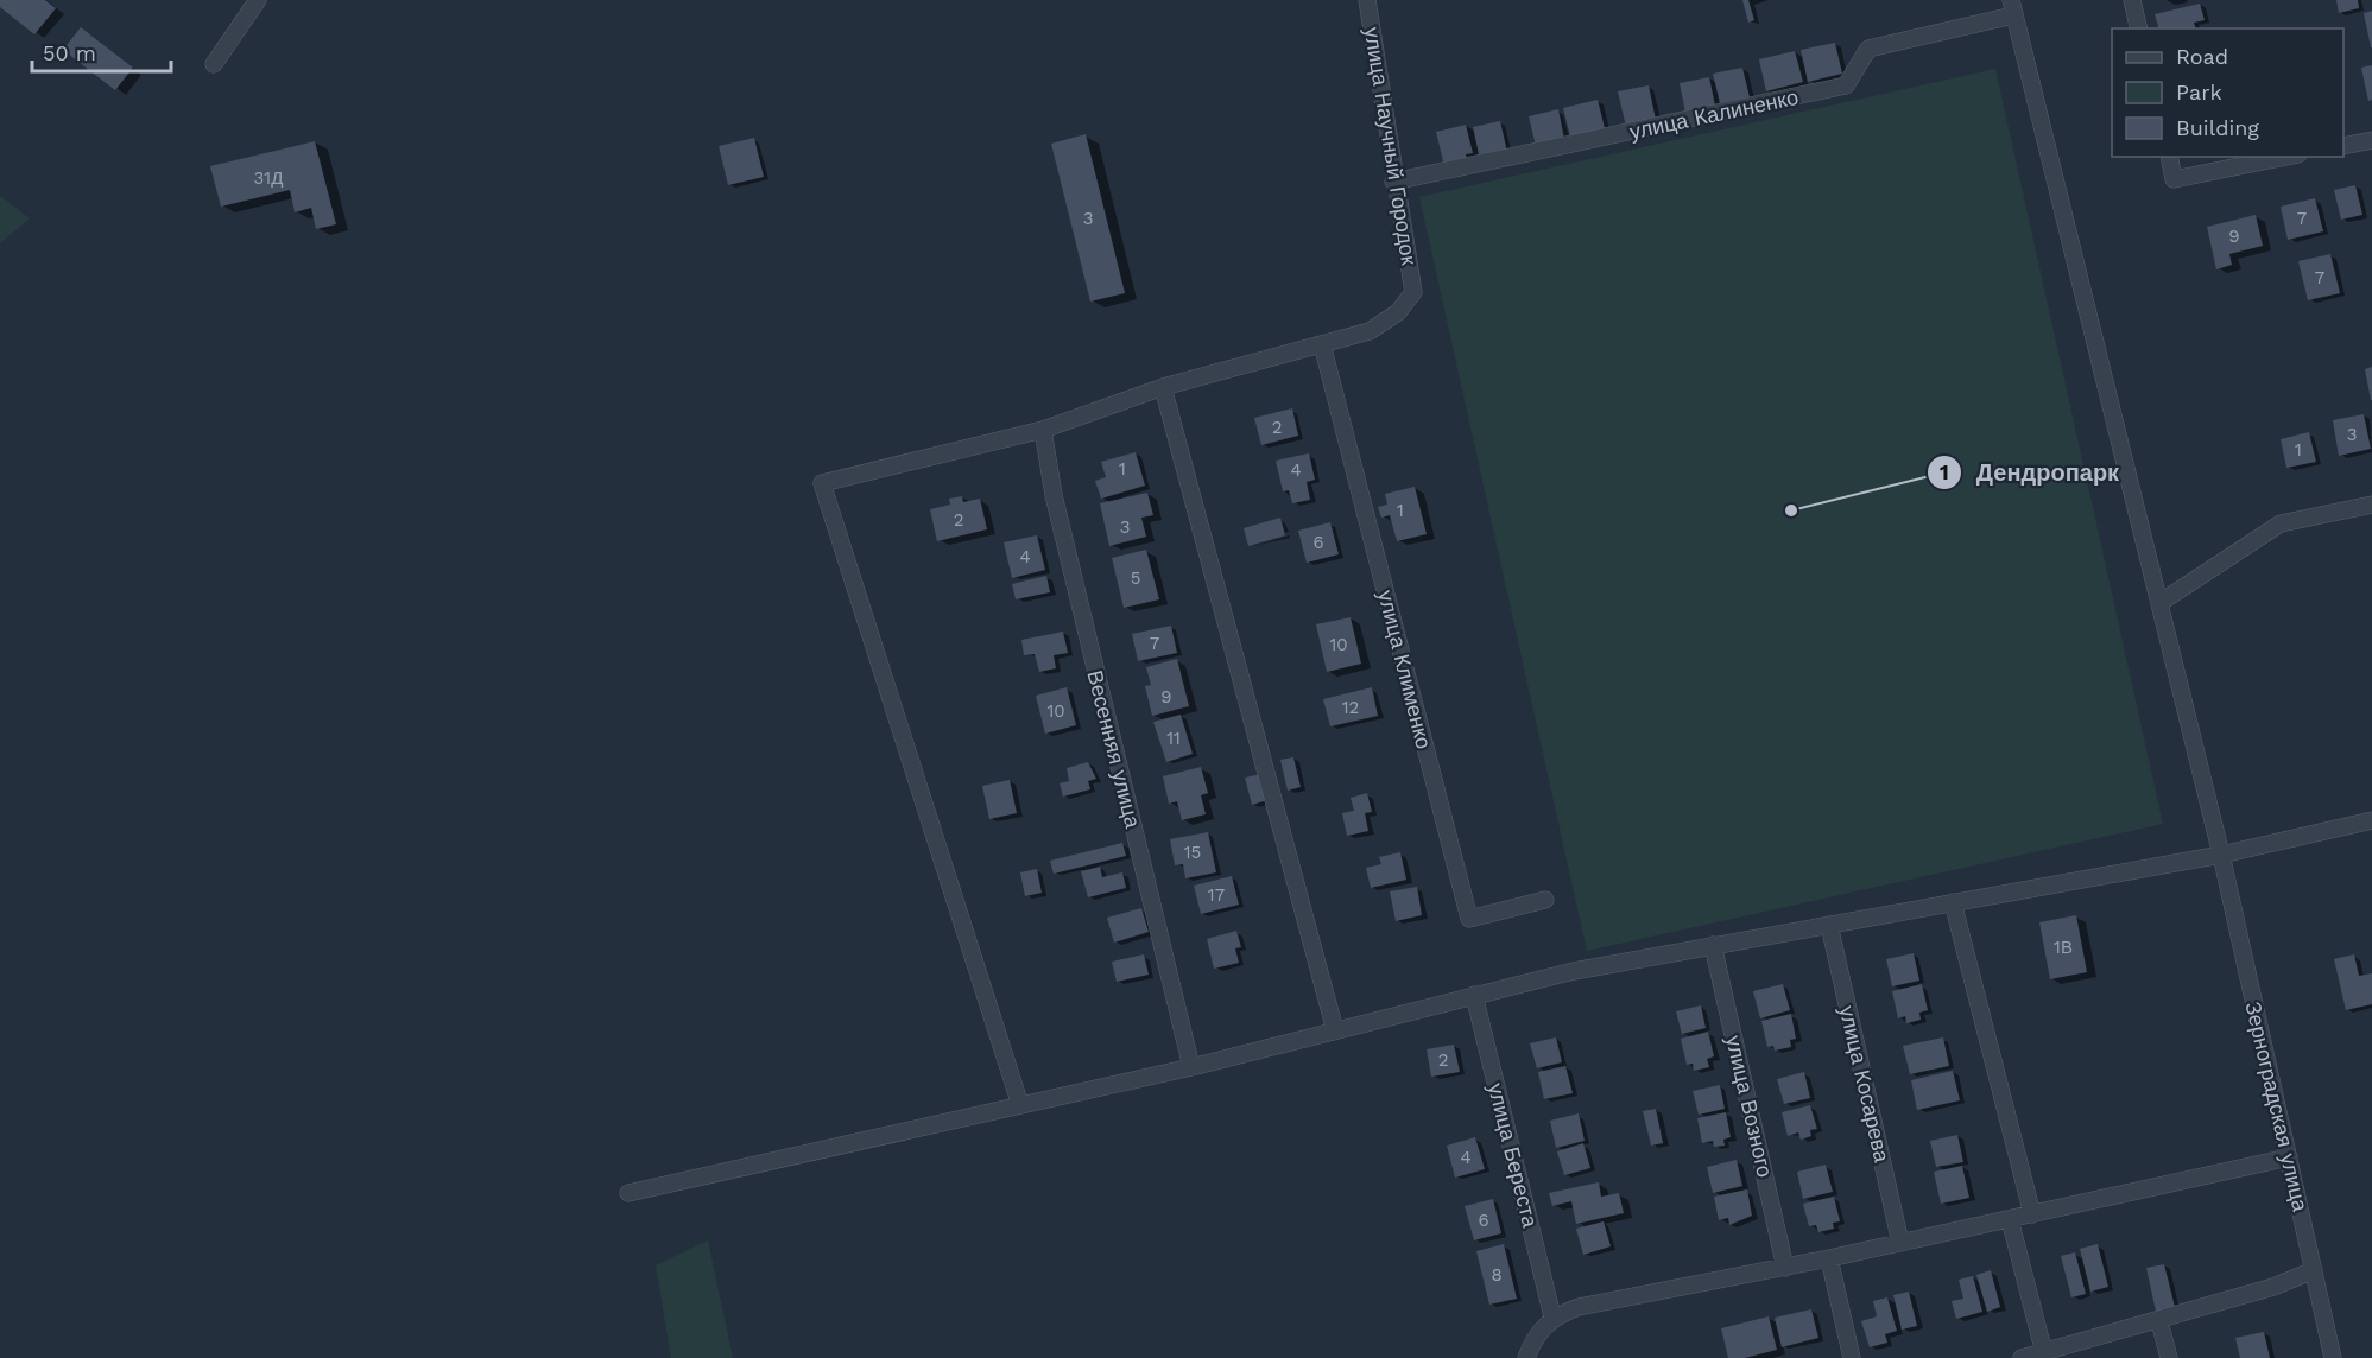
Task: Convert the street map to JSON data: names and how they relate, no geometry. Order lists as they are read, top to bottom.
{
  "streets": {
    "street": [
      "улица Калиненко",
      "улица Научный Городок",
      "улица Клименко",
      "Весенняя улица",
      "улица Косарева",
      "улица Возного",
      "Зерноградская улица",
      "улица Береста"
    ]
  },
  "crossings": [
    ["улица Калиненко", "улица Научный Городок"],
    ["улица Калиненко", "Зерноградская улица"],
    ["улица Научный Городок", "улица Клименко"]
  ],
  "places": ["Дендропарк"],
  "house_numbers": [
    "31Д",
    "3",
    "7",
    "9",
    "7",
    "2",
    "3",
    "1",
    "1",
    "4",
    "1",
    "2",
    "3",
    "6",
    "4",
    "5",
    "7",
    "10",
    "9",
    "12",
    "10",
    "11",
    "15",
    "17",
    "1В",
    "2",
    "4",
    "6",
    "8"
  ],
  "legend": ["Road", "Park", "Building"],
  "scale_bar": "50 m"
}
